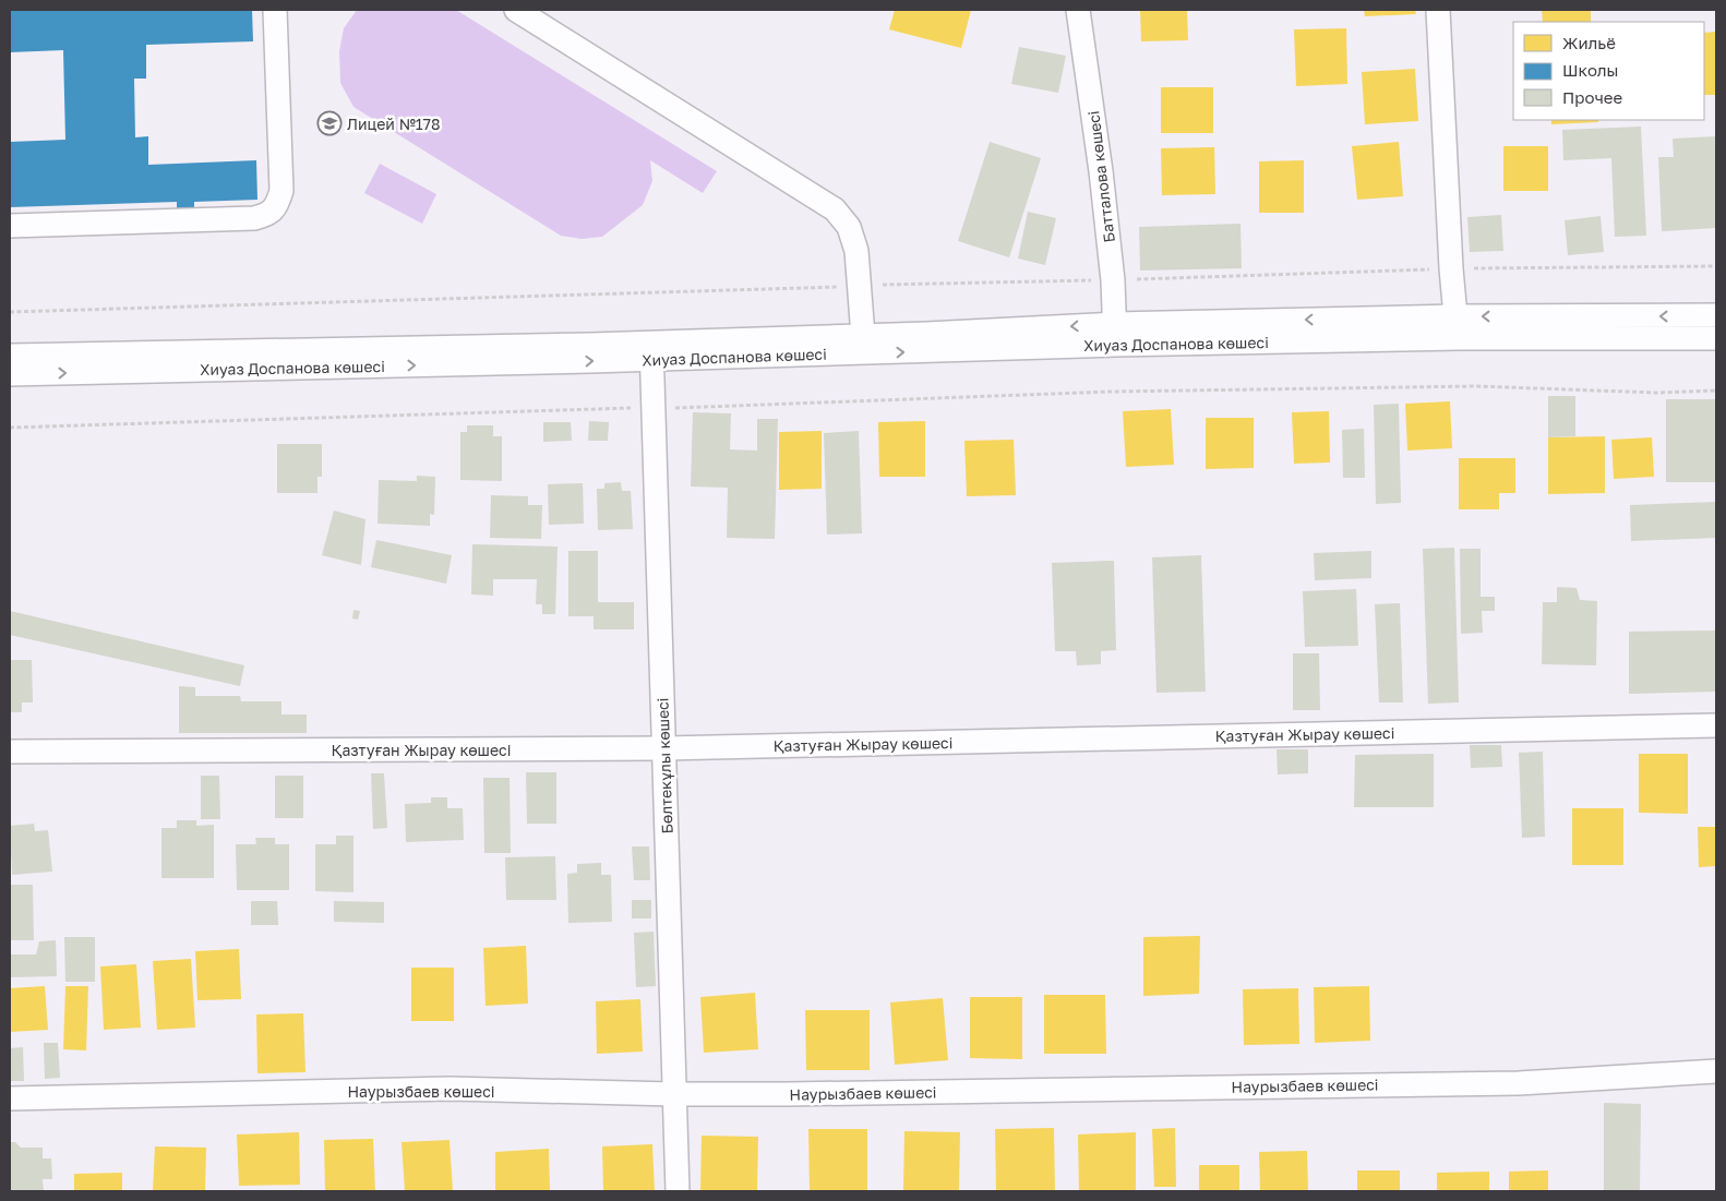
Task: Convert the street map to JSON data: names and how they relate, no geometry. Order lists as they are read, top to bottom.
{
  "streets": {
    "street": [
      "Батталова көшесі",
      "Хиуаз Доспанова көшесі",
      "Қазтуған Жырау көшесі",
      "Бөлтекұлы көшесі",
      "Наурызбаев көшесі"
    ]
  },
  "crossings": [
    ["Батталова көшесі", "Хиуаз Доспанова көшесі"],
    ["Хиуаз Доспанова көшесі", "Бөлтекұлы көшесі"],
    ["Қазтуған Жырау көшесі", "Бөлтекұлы көшесі"],
    ["Бөлтекұлы көшесі", "Наурызбаев көшесі"]
  ],
  "places": {
    "school or university": ["Лицей №178"]
  },
  "legend": ["Жильё", "Школы", "Прочее"]
}
